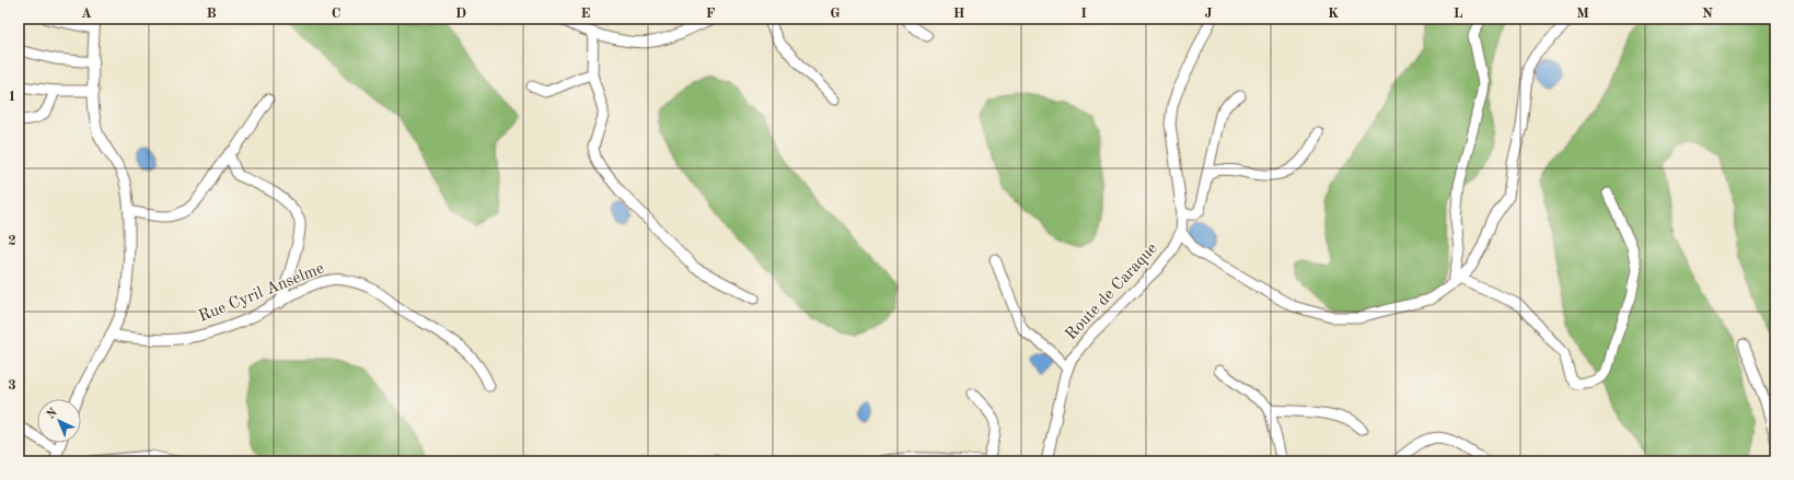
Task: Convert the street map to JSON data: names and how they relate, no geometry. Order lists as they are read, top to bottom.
{
  "streets": {
    "street": ["Route de Caraque", "Rue Cyril Anselme"]
  },
  "north": "top left",
  "grid": {
    "columns": [
      "A",
      "B",
      "C",
      "D",
      "E",
      "F",
      "G",
      "H",
      "I",
      "J",
      "K",
      "L",
      "M",
      "N"
    ],
    "rows": ["1", "2", "3"]
  }
}
